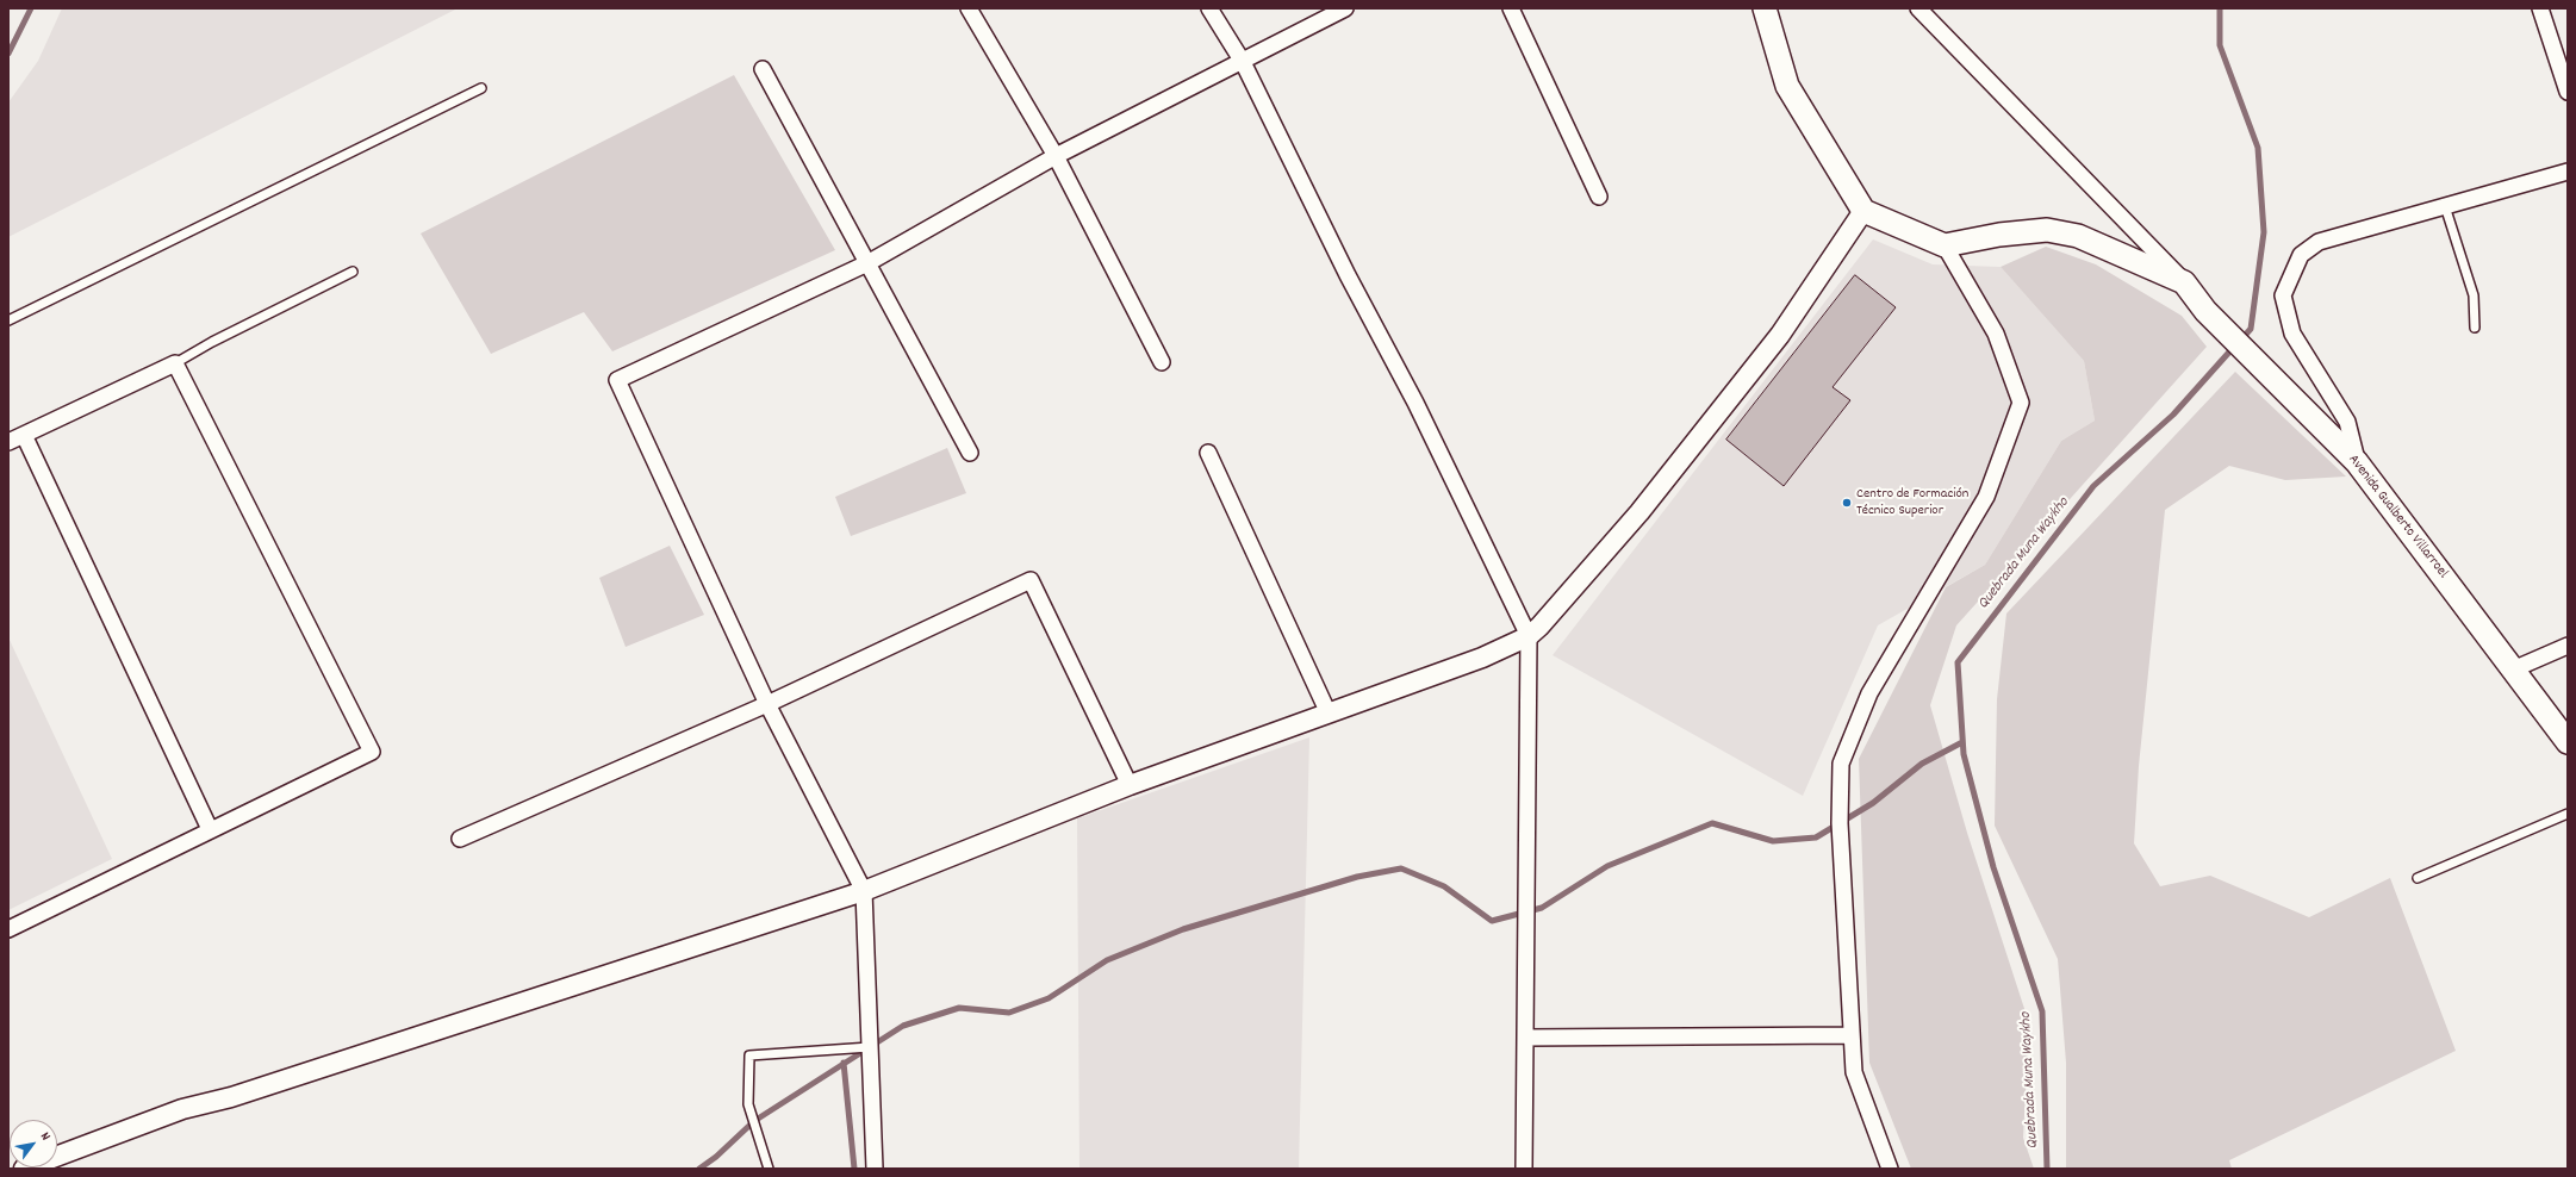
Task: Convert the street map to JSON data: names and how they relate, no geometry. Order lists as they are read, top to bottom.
{
  "streets": {
    "main road": ["Avenida Gualberto Villarroel"]
  },
  "water": ["Quebrada Muna Waykho"],
  "places": ["Centro de Formación Técnico Superior"],
  "north": "top right"
}
